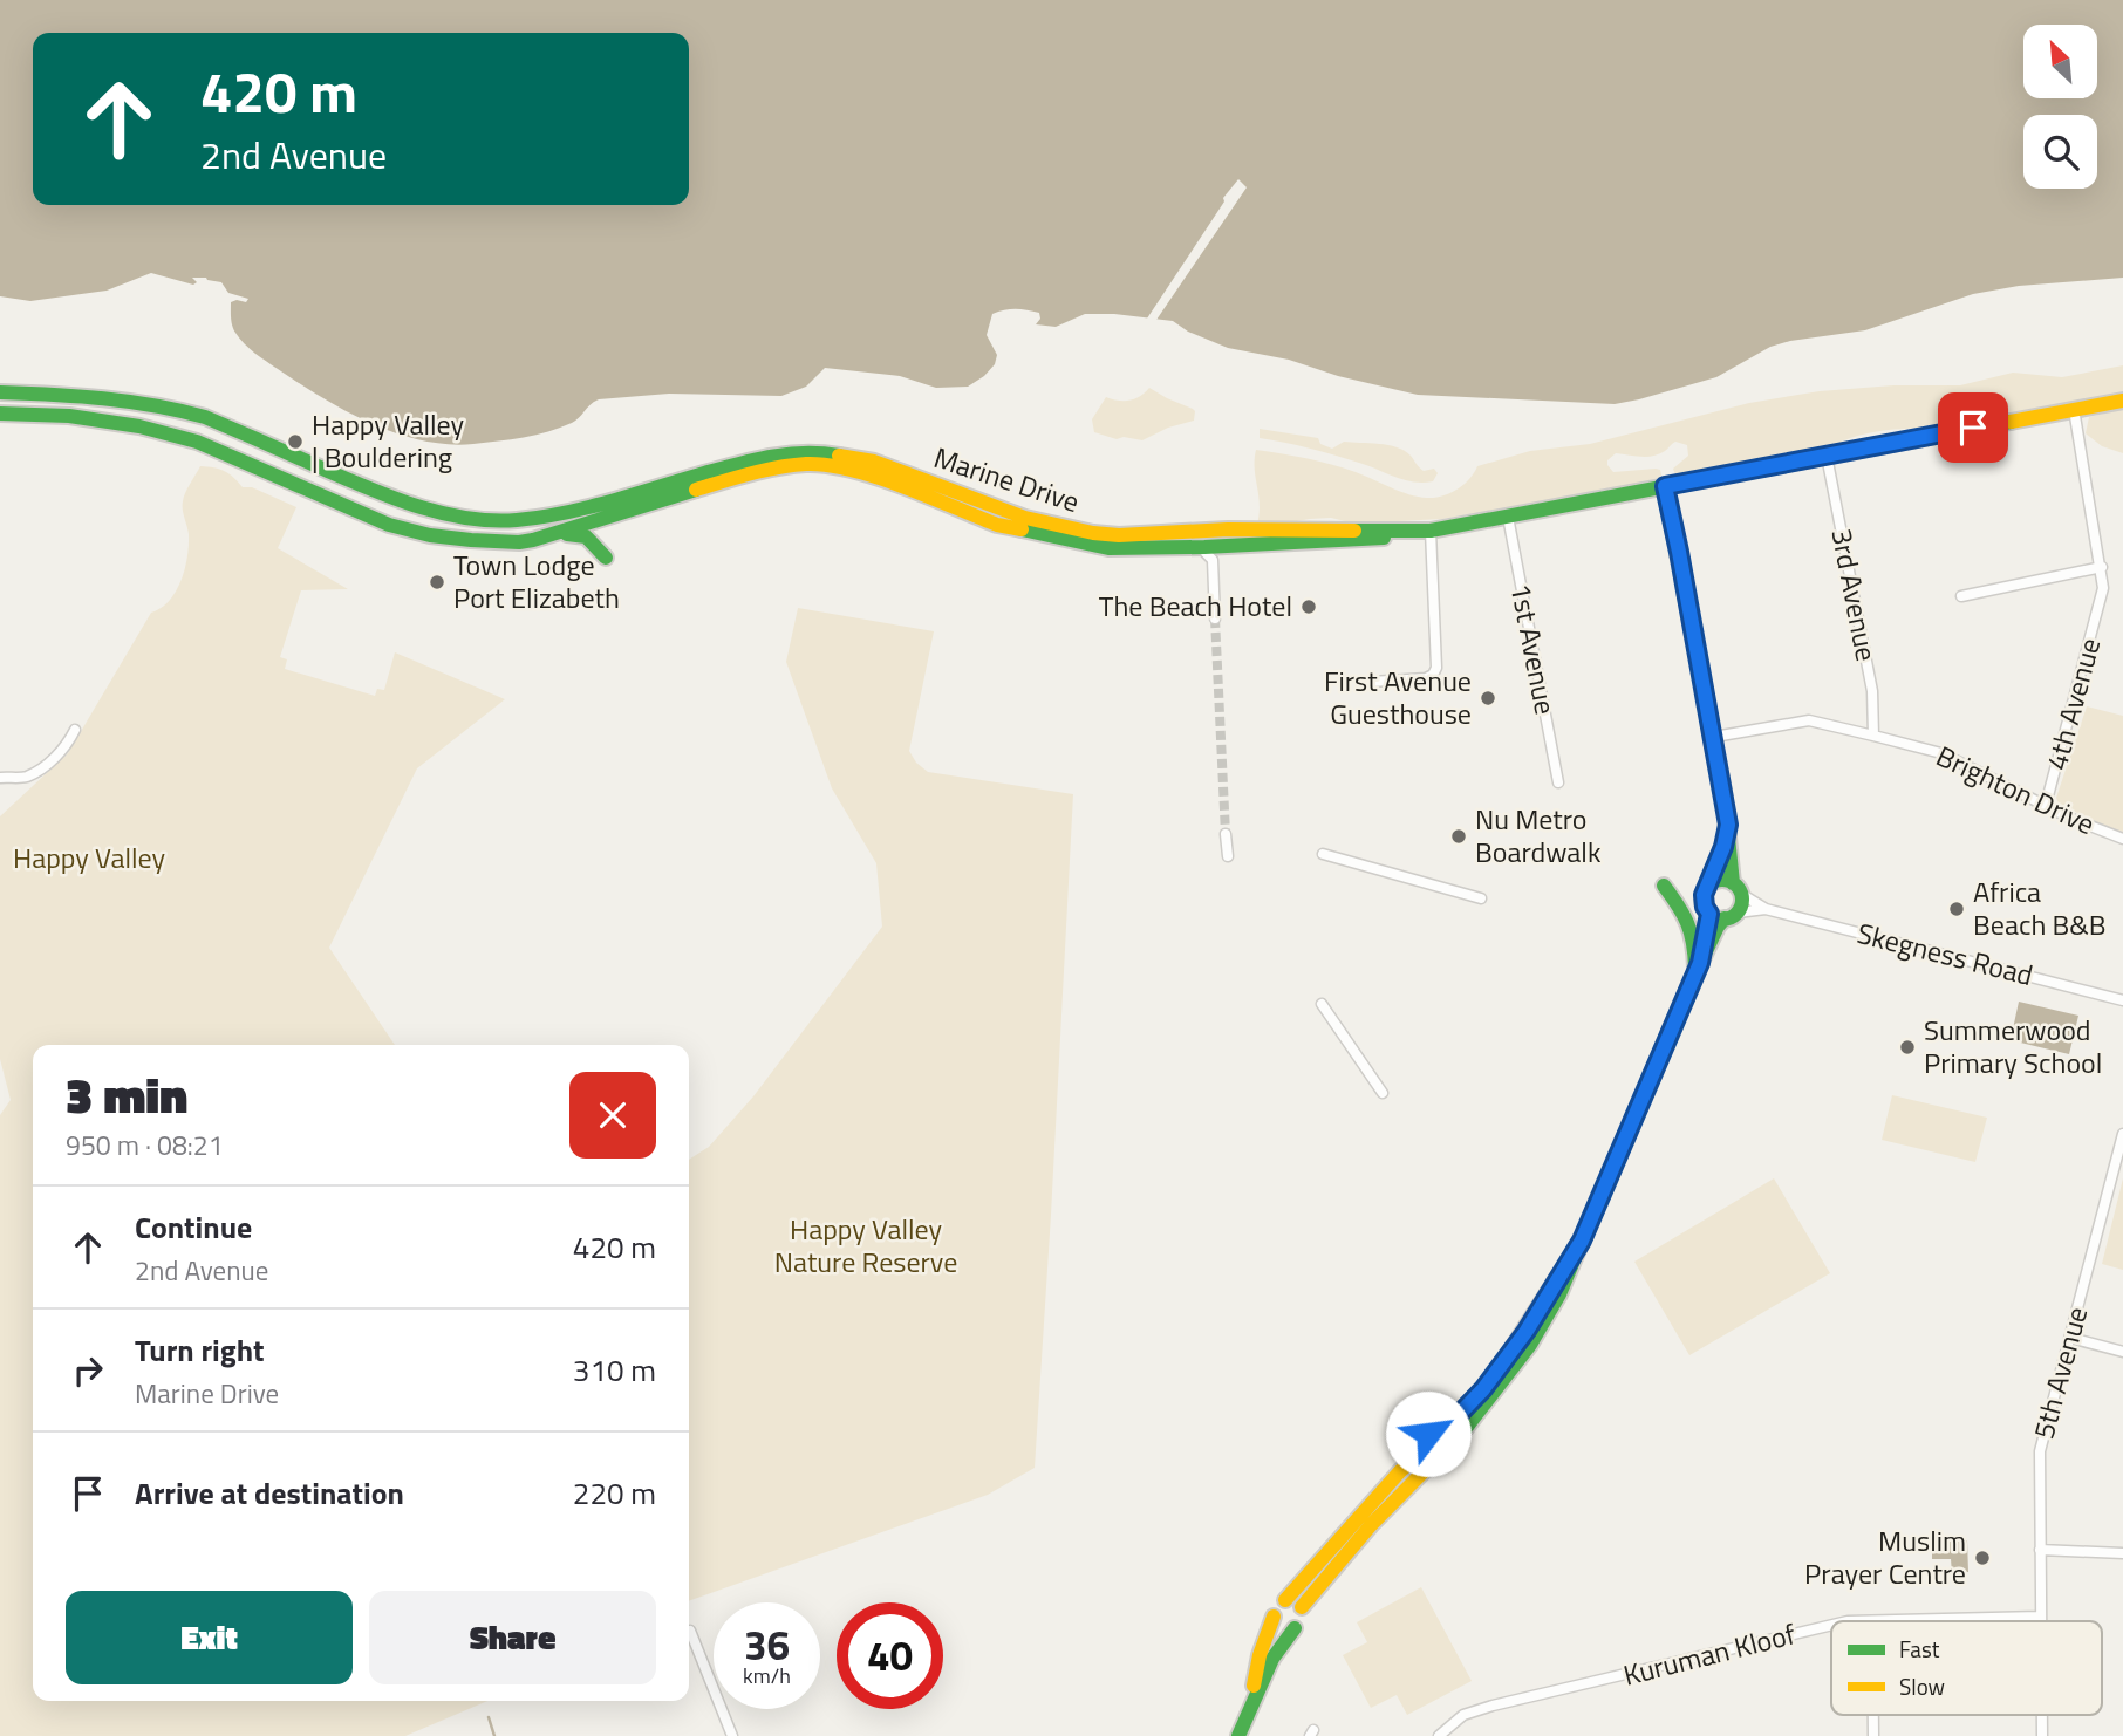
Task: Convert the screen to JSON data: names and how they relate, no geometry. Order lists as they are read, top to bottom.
{
  "streets": {
    "main road": ["Marine Drive"],
    "street": [
      "3rd Avenue",
      "1st Avenue",
      "4th Avenue",
      "Brighton Drive",
      "Skegness Road",
      "5th Avenue",
      "Kuruman Kloof"
    ]
  },
  "crossings": [
    ["Marine Drive", "3rd Avenue"],
    ["Marine Drive", "1st Avenue"],
    ["Marine Drive", "4th Avenue"],
    ["3rd Avenue", "Brighton Drive"],
    ["4th Avenue", "Brighton Drive"],
    ["5th Avenue", "Kuruman Kloof"]
  ],
  "parks": ["Happy Valley", "Happy Valley Nature Reserve"],
  "places": [
    "Happy Valley | Bouldering",
    "Town Lodge Port Elizabeth",
    "The Beach Hotel",
    "First Avenue Guesthouse",
    "Nu Metro Boardwalk",
    "Africa Beach B&B",
    "Summerwood Primary School",
    "Muslim Prayer Centre"
  ],
  "legend": ["Fast", "Slow"],
  "north": "top left",
  "page": {
    "turn": ["420 m", "2nd Avenue"],
    "heading": ["3 min", "950 m · 08:21"],
    "list": [
      {
        "name": "Continue",
        "note": "2nd Avenue",
        "value": "420 m"
      },
      {
        "name": "Turn right",
        "note": "Marine Drive",
        "value": "310 m"
      },
      {
        "name": "Arrive at destination",
        "value": "220 m"
      }
    ],
    "buttons": ["Exit", "Share"],
    "speed": "36 km/h",
    "limit": "40"
  }
}
